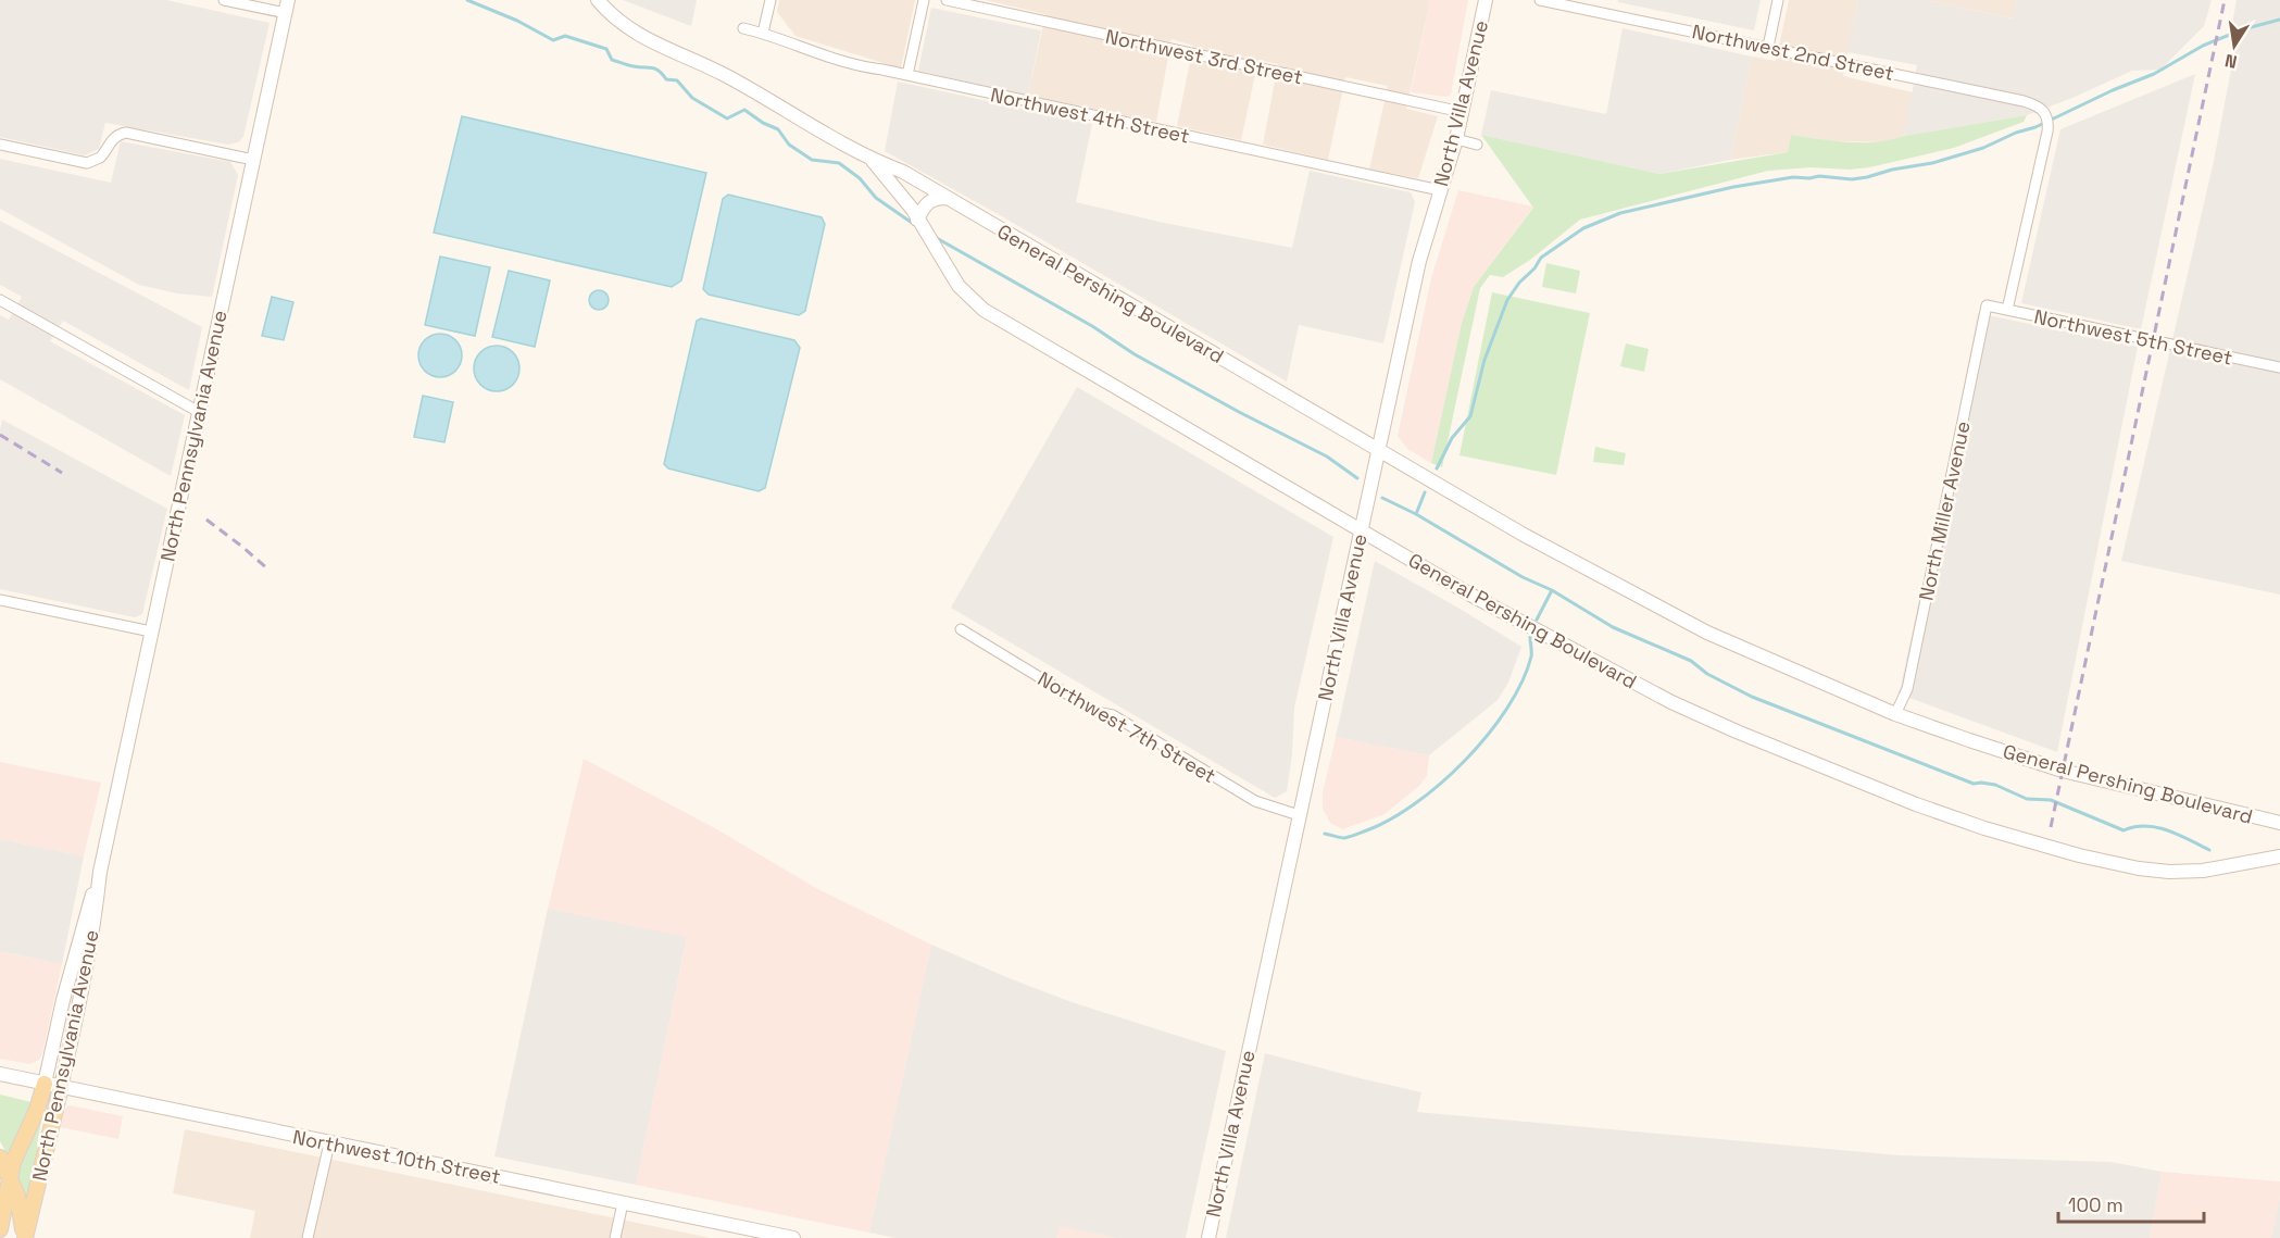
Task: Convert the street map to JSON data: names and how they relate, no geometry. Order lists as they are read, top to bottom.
{
  "streets": {
    "main road": [
      "North Villa Avenue",
      "General Pershing Boulevard",
      "North Pennsylvania Avenue",
      "Northwest 10th Street"
    ],
    "street": [
      "Northwest 2nd Street",
      "Northwest 3rd Street",
      "Northwest 4th Street",
      "Northwest 5th Street",
      "North Miller Avenue",
      "Northwest 7th Street"
    ]
  },
  "crossings": [
    ["Northwest 2nd Street", "Northwest 5th Street"],
    ["Northwest 3rd Street", "North Villa Avenue"],
    ["North Villa Avenue", "Northwest 4th Street"],
    ["North Villa Avenue", "General Pershing Boulevard"],
    ["North Villa Avenue", "Northwest 7th Street"],
    ["General Pershing Boulevard", "North Miller Avenue"],
    ["Northwest 5th Street", "North Miller Avenue"],
    ["North Pennsylvania Avenue", "Northwest 10th Street"]
  ],
  "scale_bar": "100 m",
  "north": "bottom"
}
